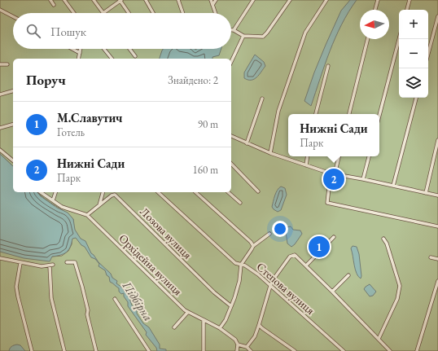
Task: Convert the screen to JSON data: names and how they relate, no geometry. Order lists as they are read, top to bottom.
{
  "streets": {
    "street": ["Лозова вулиця", "Орхідейна вулиця", "Степова вулиця"]
  },
  "crossings": [
    ["Лозова вулиця", "Орхідейна вулиця"]
  ],
  "water": ["Підбірна"],
  "north": "left",
  "page": {
    "map_buttons": ["+", "−"],
    "search": "Пошук",
    "heading": ["Поруч", "Знайдено: 2"],
    "list": [
      {
        "mark": "1",
        "name": "М.Славутич",
        "note": "Готель",
        "value": "90 m"
      },
      {
        "mark": "2",
        "name": "Нижні Сади",
        "note": "Парк",
        "value": "160 m"
      }
    ],
    "popup": ["Нижні Сади", "Парк"],
    "pins": ["2", "1"]
  }
}
